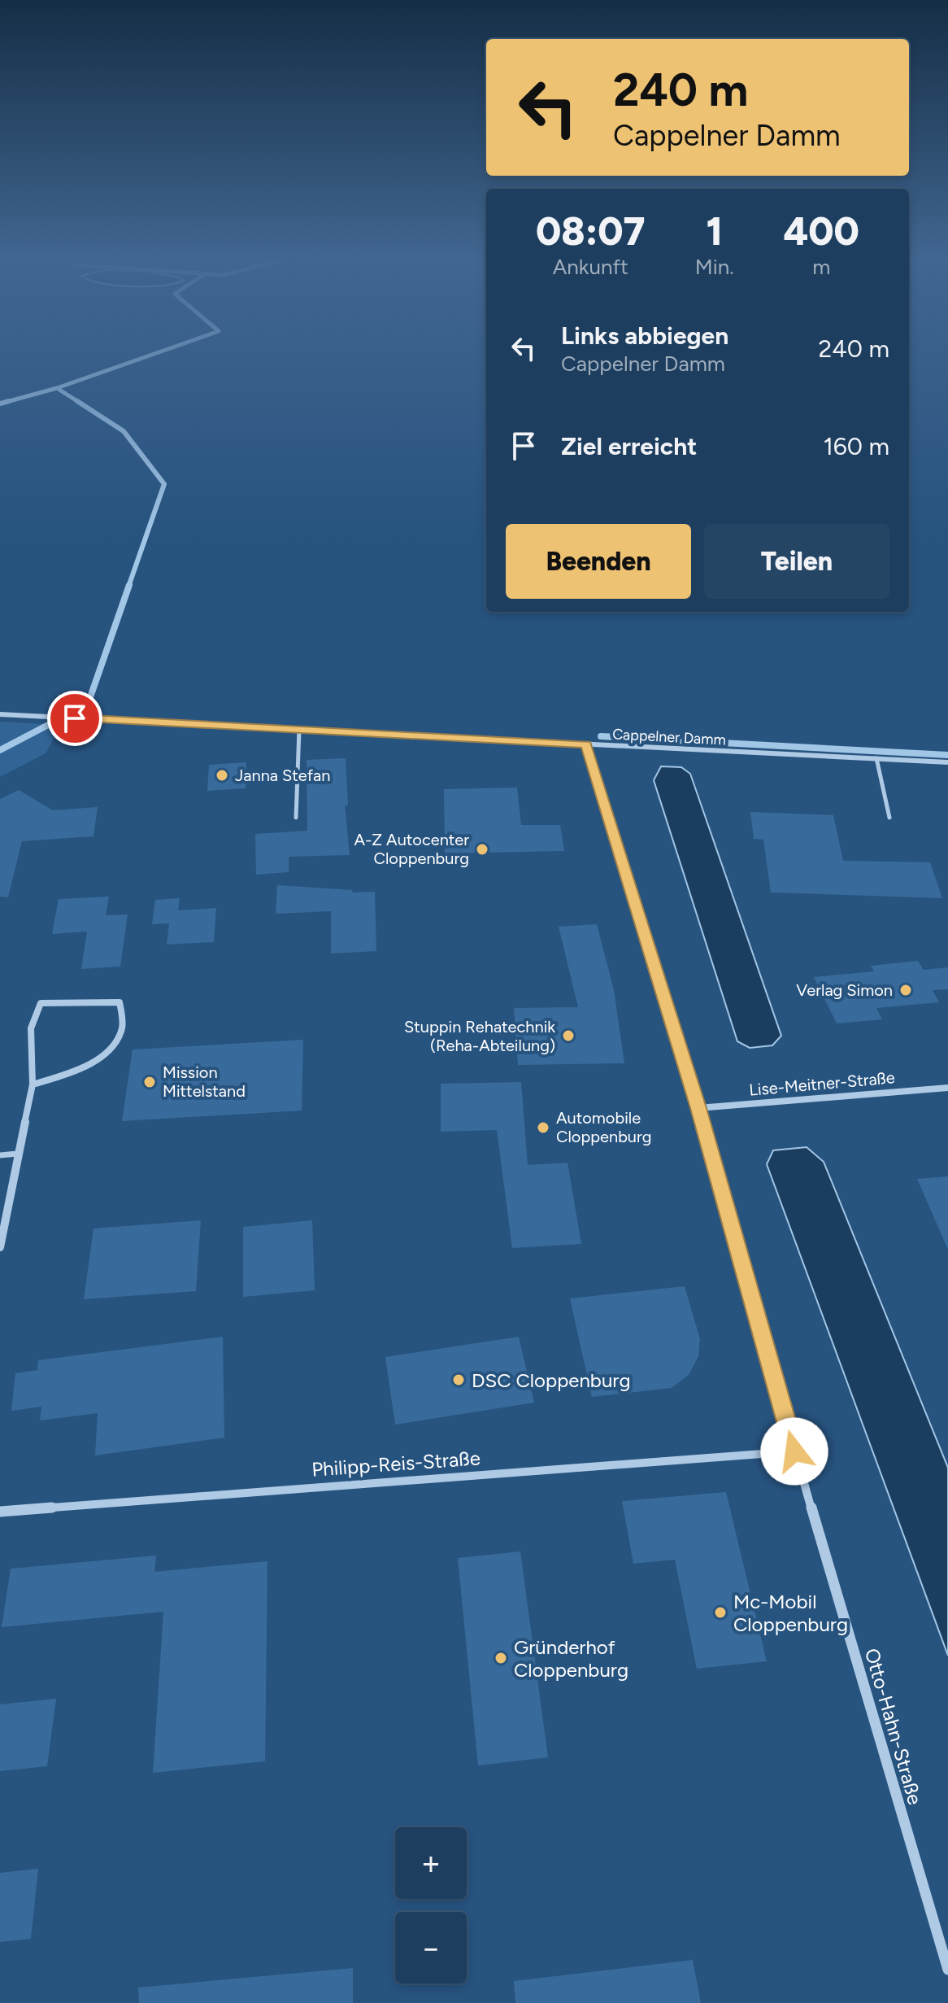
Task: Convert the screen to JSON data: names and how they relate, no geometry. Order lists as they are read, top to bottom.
{
  "streets": {
    "street": [
      "Cappelner Damm",
      "Lise-Meitner-Straße",
      "Philipp-Reis-Straße",
      "Otto-Hahn-Straße"
    ]
  },
  "crossings": [
    ["Cappelner Damm", "Otto-Hahn-Straße"],
    ["Lise-Meitner-Straße", "Otto-Hahn-Straße"],
    ["Philipp-Reis-Straße", "Otto-Hahn-Straße"]
  ],
  "places": [
    "Janna Stefan",
    "A-Z Autocenter Cloppenburg",
    "Verlag Simon",
    "Stuppin Rehatechnik (Reha-Abteilung)",
    "Mission Mittelstand",
    "Automobile Cloppenburg",
    "DSC Cloppenburg",
    "Mc-Mobil Cloppenburg",
    "Gründerhof Cloppenburg"
  ],
  "page": {
    "turn": ["240 m", "Cappelner Damm"],
    "eta": [
      "08:07",
      "Ankunft",
      "1",
      "Min.",
      "400",
      "m"
    ],
    "list": [
      {
        "name": "Links abbiegen",
        "note": "Cappelner Damm",
        "value": "240 m"
      },
      {
        "name": "Ziel erreicht",
        "value": "160 m"
      }
    ],
    "buttons": ["Beenden", "Teilen"],
    "map_buttons": ["+", "−"]
  }
}
